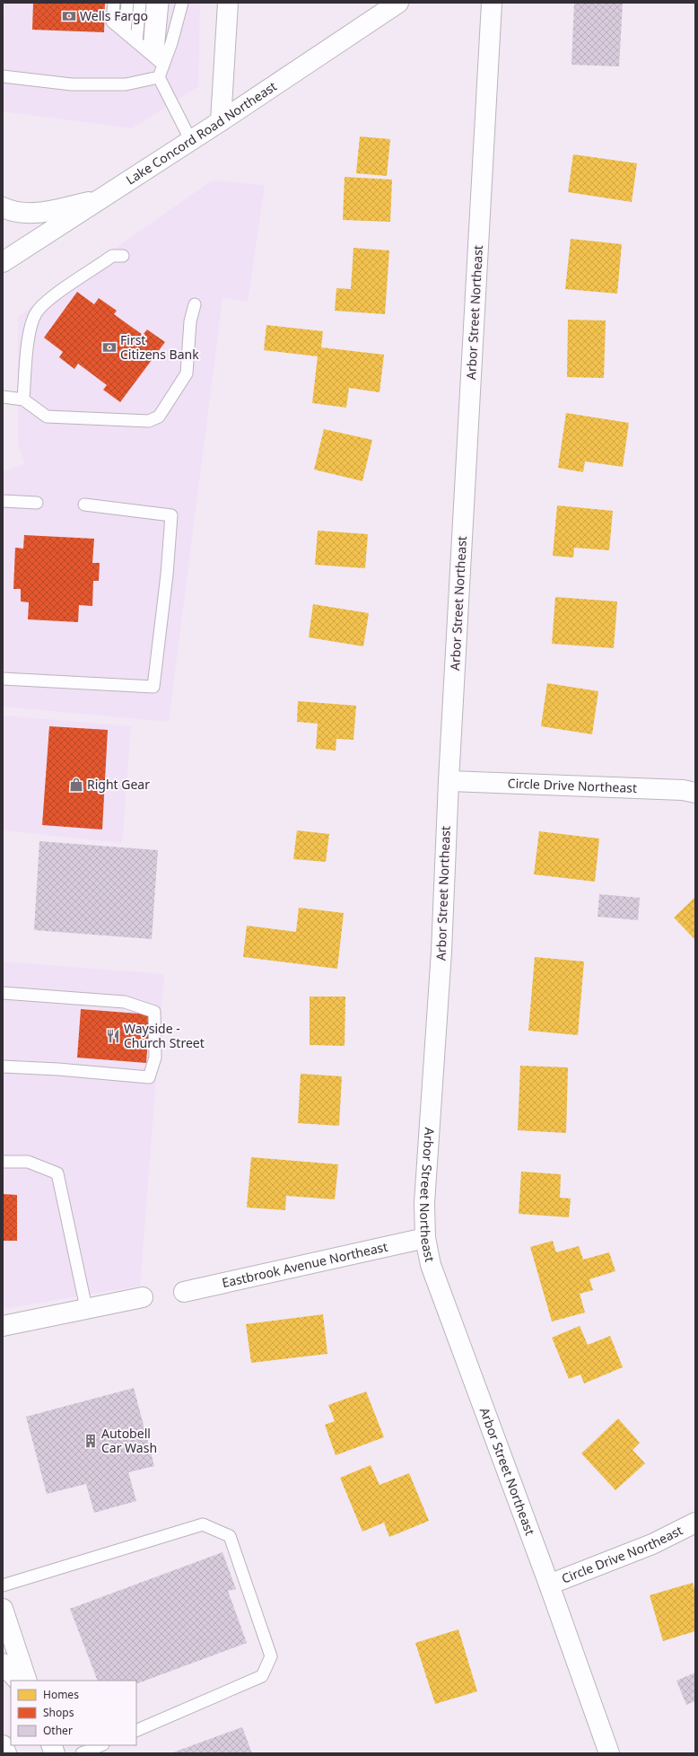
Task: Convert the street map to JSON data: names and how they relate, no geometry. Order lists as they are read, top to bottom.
{
  "streets": {
    "street": [
      "Lake Concord Road Northeast",
      "Arbor Street Northeast",
      "Circle Drive Northeast",
      "Eastbrook Avenue Northeast"
    ]
  },
  "crossings": [
    ["Arbor Street Northeast", "Circle Drive Northeast"],
    ["Arbor Street Northeast", "Eastbrook Avenue Northeast"]
  ],
  "places": {
    "bank": ["Wells Fargo", "First Citizens Bank"],
    "shop": ["Right Gear"],
    "restaurant": ["Wayside - Church Street"],
    "building": ["Autobell Car Wash"]
  },
  "legend": ["Homes", "Shops", "Other"]
}
